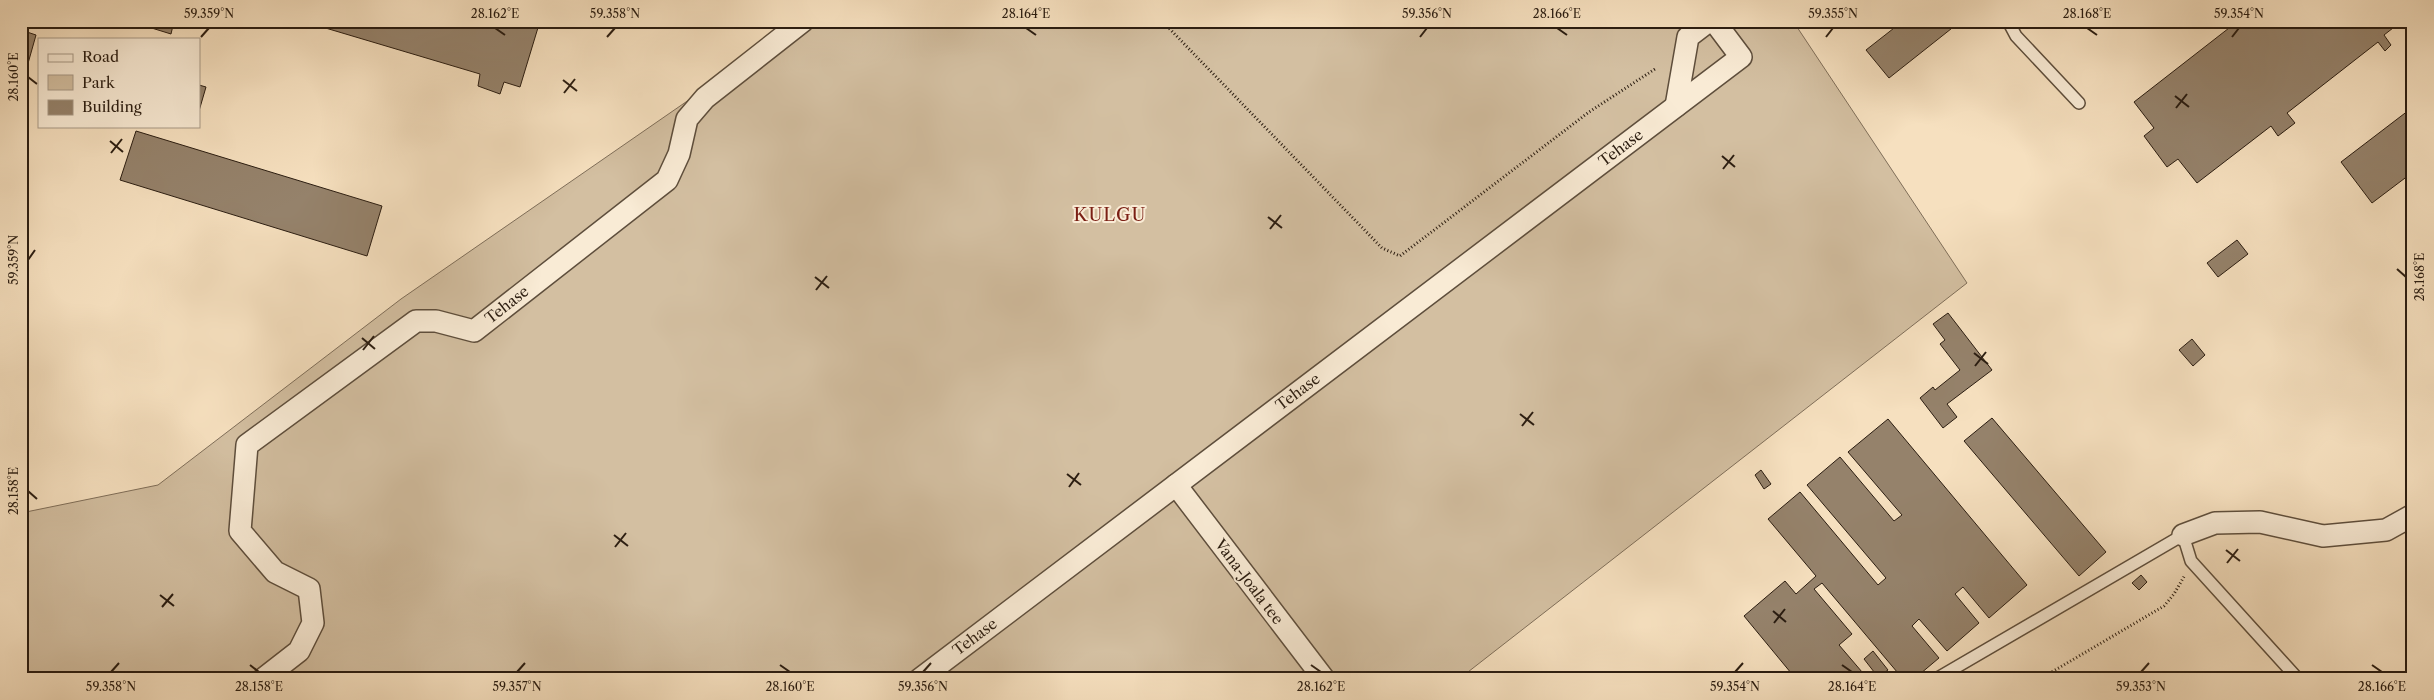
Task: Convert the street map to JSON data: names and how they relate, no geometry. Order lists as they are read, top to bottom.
{
  "streets": {
    "street": ["Tehase", "Vana-Joala tee"]
  },
  "crossings": [
    ["Tehase", "Vana-Joala tee"]
  ],
  "districts": ["KULGU"],
  "legend": ["Road", "Park", "Building"],
  "coordinates": [
    "59.359°N",
    "28.162°E",
    "59.358°N",
    "28.164°E",
    "59.356°N",
    "28.166°E",
    "59.355°N",
    "28.168°E",
    "59.354°N",
    "28.160°E",
    "28.158°E",
    "59.357°N",
    "59.353°N"
  ]
}
